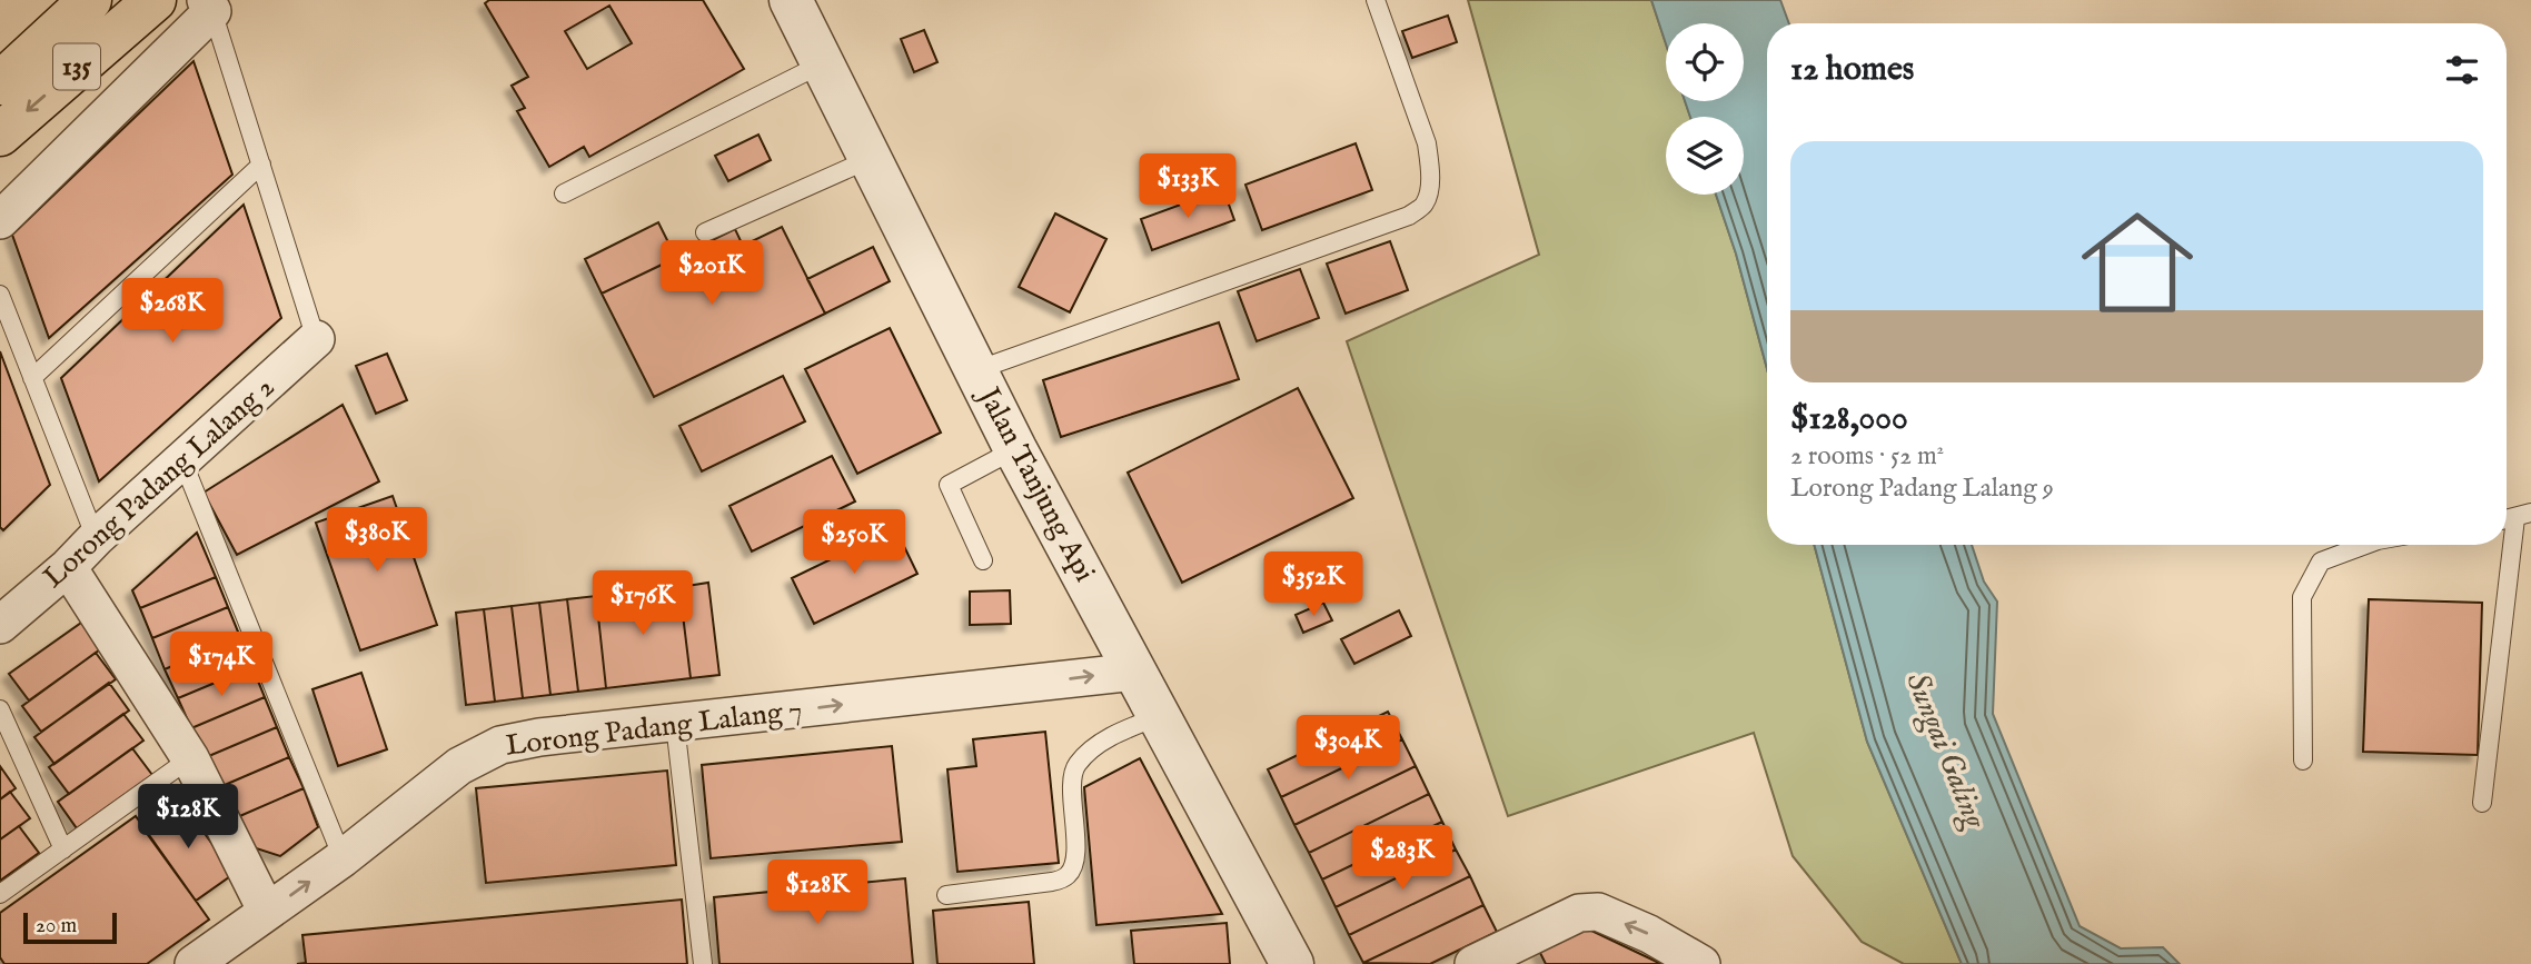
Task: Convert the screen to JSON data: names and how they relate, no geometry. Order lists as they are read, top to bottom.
{
  "streets": {
    "main road": ["135"],
    "street": ["Lorong Padang Lalang 2", "Jalan Tanjung Api", "Lorong Padang Lalang 7"]
  },
  "crossings": [
    ["Jalan Tanjung Api", "Lorong Padang Lalang 7"]
  ],
  "one_way": ["Lorong Padang Lalang 7"],
  "water": ["Sungai Galing"],
  "scale_bar": "20 m",
  "page": {
    "heading": "12 homes",
    "list": [
      {
        "name": "$128,000",
        "note": "2 rooms · 52 m² · Lorong Padang Lalang 9"
      }
    ],
    "price": [
      "$133K",
      "$201K",
      "$268K",
      "$380K",
      "$250K",
      "$352K",
      "$176K",
      "$174K",
      "$304K",
      "$128K",
      "$283K",
      "$128K"
    ],
    "scale": "20 m"
  }
}
